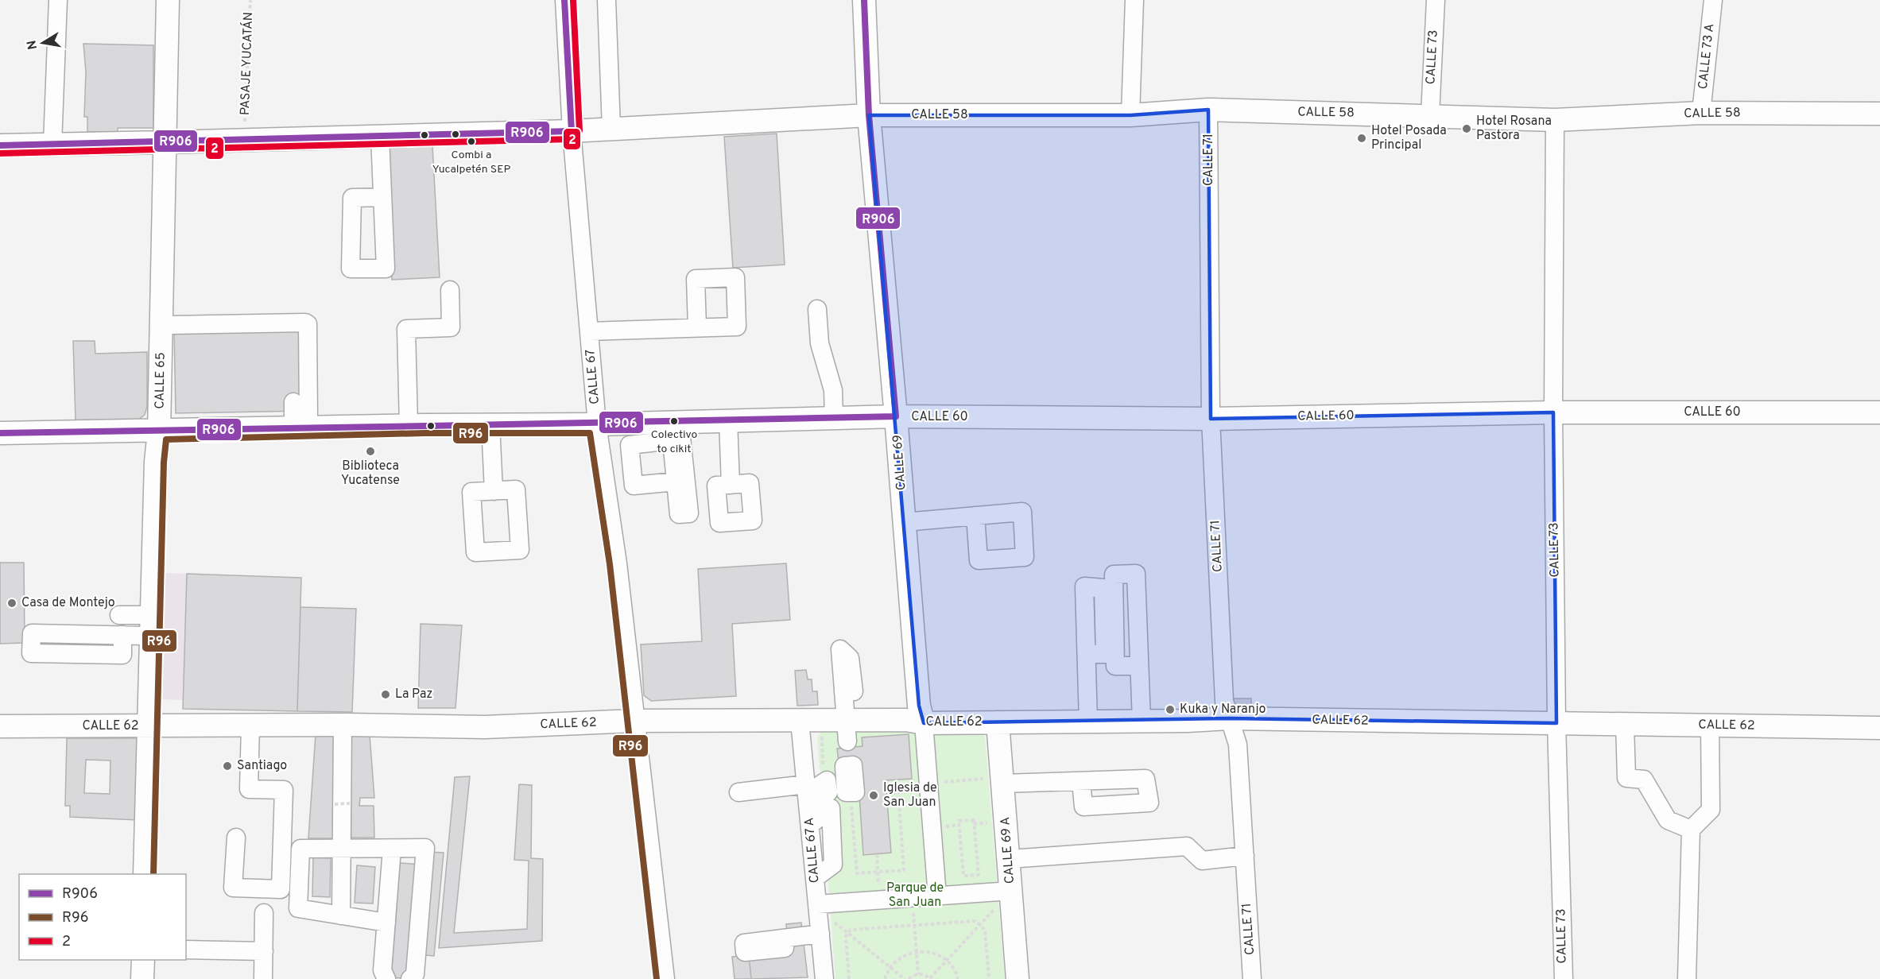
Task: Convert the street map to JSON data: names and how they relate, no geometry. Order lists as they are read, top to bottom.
{
  "streets": {
    "main road": [
      "CALLE 58",
      "CALLE 65",
      "CALLE 60",
      "CALLE 69",
      "CALLE 62",
      "CALLE 69 A"
    ],
    "street": [
      "CALLE 73 A",
      "CALLE 73",
      "CALLE 71",
      "CALLE 67",
      "CALLE 67 A"
    ],
    "path": ["PASAJE YUCATÁN"]
  },
  "crossings": [
    ["CALLE 73 A", "CALLE 58"],
    ["CALLE 73", "CALLE 58"],
    ["CALLE 73", "CALLE 60"],
    ["CALLE 73", "CALLE 62"],
    ["CALLE 58", "CALLE 71"],
    ["CALLE 58", "CALLE 67"],
    ["CALLE 58", "CALLE 65"],
    ["CALLE 58", "CALLE 69"],
    ["CALLE 71", "CALLE 60"],
    ["CALLE 71", "CALLE 62"],
    ["CALLE 67", "CALLE 60"],
    ["CALLE 67", "CALLE 62"],
    ["CALLE 65", "CALLE 60"],
    ["CALLE 65", "CALLE 62"],
    ["CALLE 60", "CALLE 69"],
    ["CALLE 69", "CALLE 62"],
    ["CALLE 62", "CALLE 67 A"],
    ["CALLE 62", "CALLE 69 A"]
  ],
  "parks": ["Parque de San Juan"],
  "places": [
    "Hotel Rosana Pastora",
    "Hotel Posada Principal",
    "Combi a Yucalpetén SEP",
    "Colectivo to cikit",
    "Biblioteca Yucatense",
    "Casa de Montejo",
    "La Paz",
    "Kuka y Naranjo",
    "Santiago",
    "Iglesia de San Juan"
  ],
  "lines": ["transit line R906", "transit line 2", "transit line R96"],
  "legend": ["R906", "R96", "2"],
  "north": "left"
}
